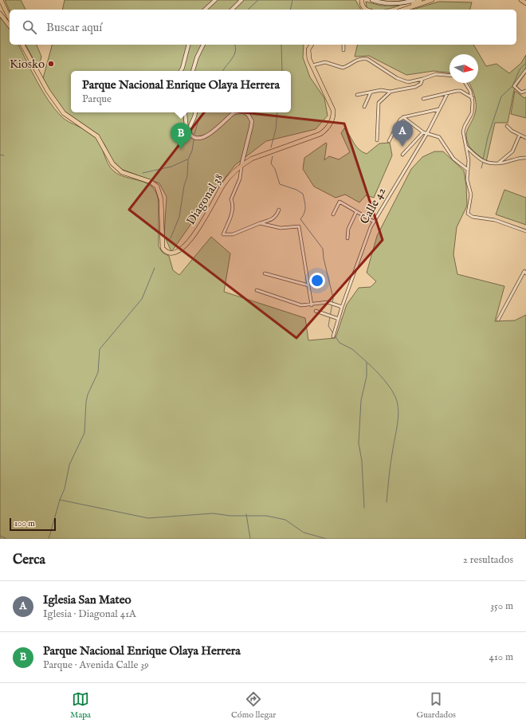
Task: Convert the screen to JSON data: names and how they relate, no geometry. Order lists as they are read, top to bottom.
{
  "streets": {
    "main road": ["Diagonal 38"],
    "street": ["Calle 42"]
  },
  "places": ["Kiosko"],
  "scale_bar": "100 m",
  "north": "right",
  "page": {
    "search": "Buscar aquí",
    "popup": ["Parque Nacional Enrique Olaya Herrera", "Parque"],
    "pins": ["A", "B"],
    "scale": "100 m",
    "heading": ["Cerca", "2 resultados"],
    "list": [
      {
        "mark": "A",
        "name": "Iglesia San Mateo",
        "note": "Iglesia · Diagonal 41A",
        "value": "350 m"
      },
      {
        "mark": "B",
        "name": "Parque Nacional Enrique Olaya Herrera",
        "note": "Parque · Avenida Calle 39",
        "value": "410 m"
      }
    ],
    "nav": ["Mapa", "Cómo llegar", "Guardados"]
  }
}
